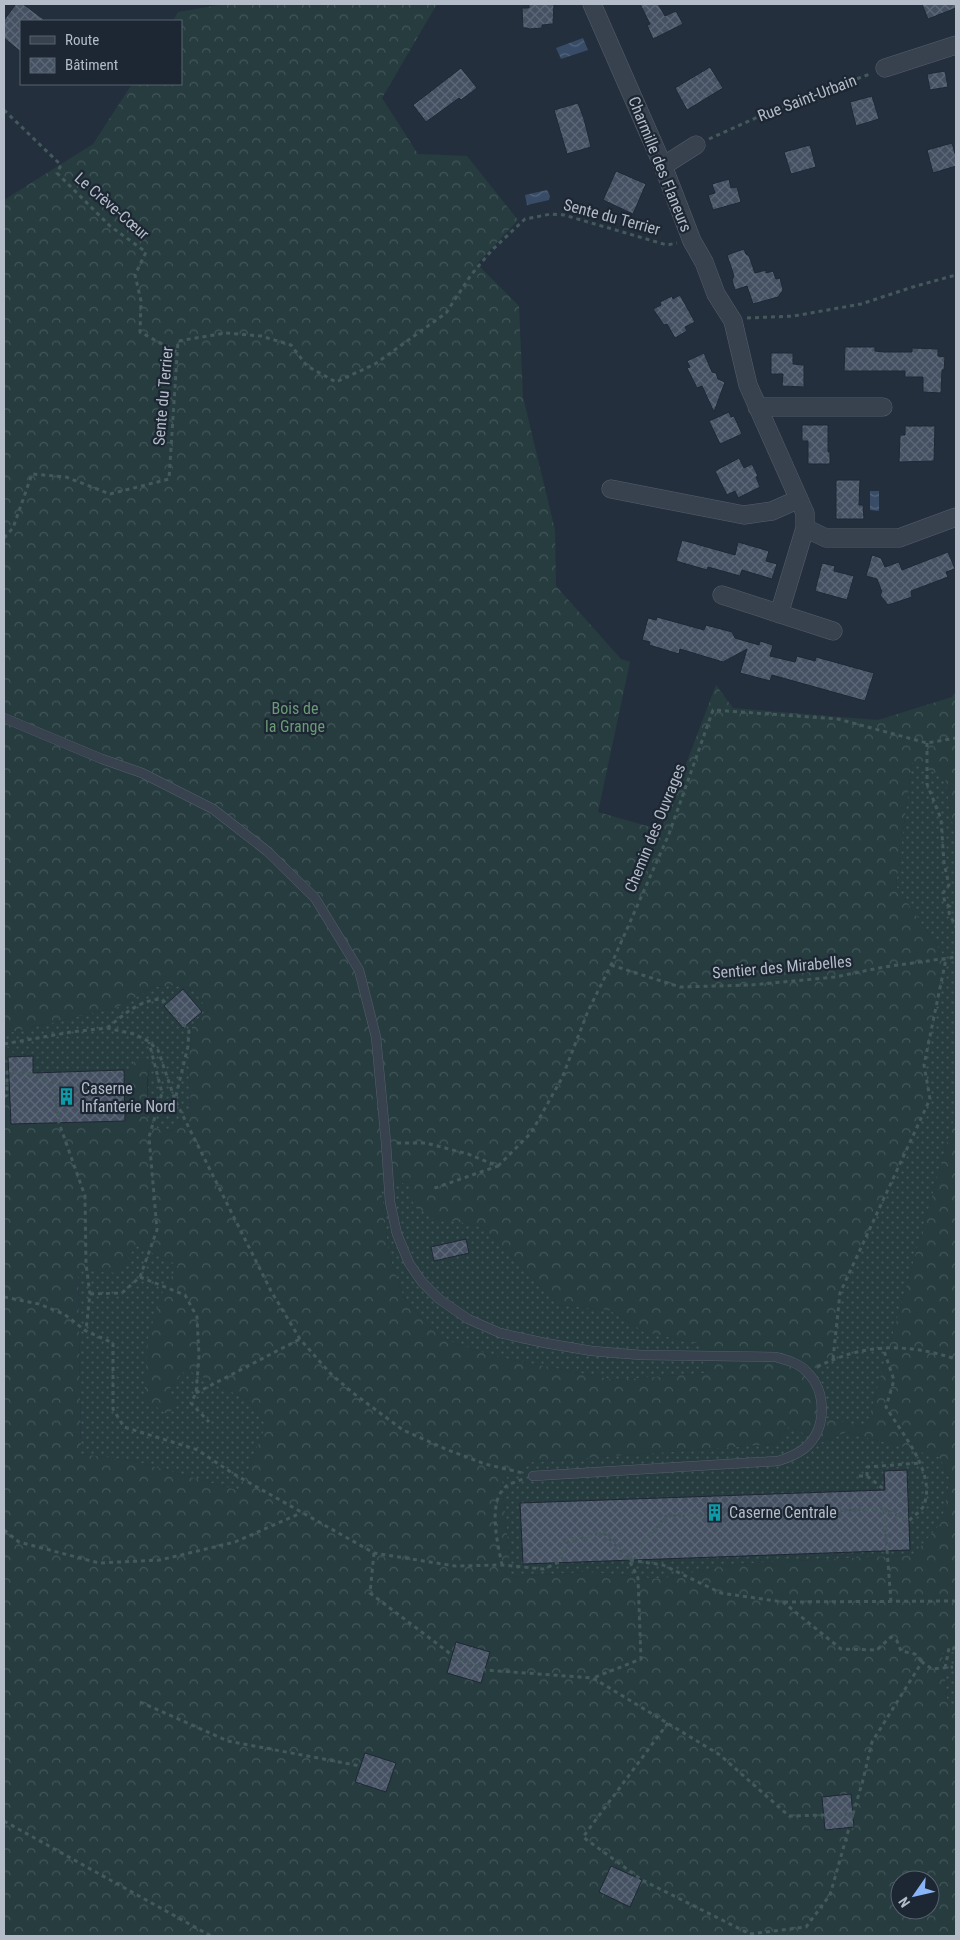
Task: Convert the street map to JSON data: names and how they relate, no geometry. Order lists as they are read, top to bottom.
{
  "streets": {
    "street": ["Charmille des Flaneurs"],
    "path": [
      "Rue Saint-Urbain",
      "Le Crève-Cœur",
      "Sente du Terrier",
      "Chemin des Ouvrages",
      "Sentier des Mirabelles"
    ]
  },
  "crossings": [
    ["Charmille des Flaneurs", "Sente du Terrier"],
    ["Le Crève-Cœur", "Sente du Terrier"],
    ["Chemin des Ouvrages", "Sentier des Mirabelles"]
  ],
  "parks": ["Bois de la Grange"],
  "places": {
    "building": ["Caserne Infanterie Nord", "Caserne Centrale"]
  },
  "legend": ["Route", "Bâtiment"],
  "north": "bottom left"
}
